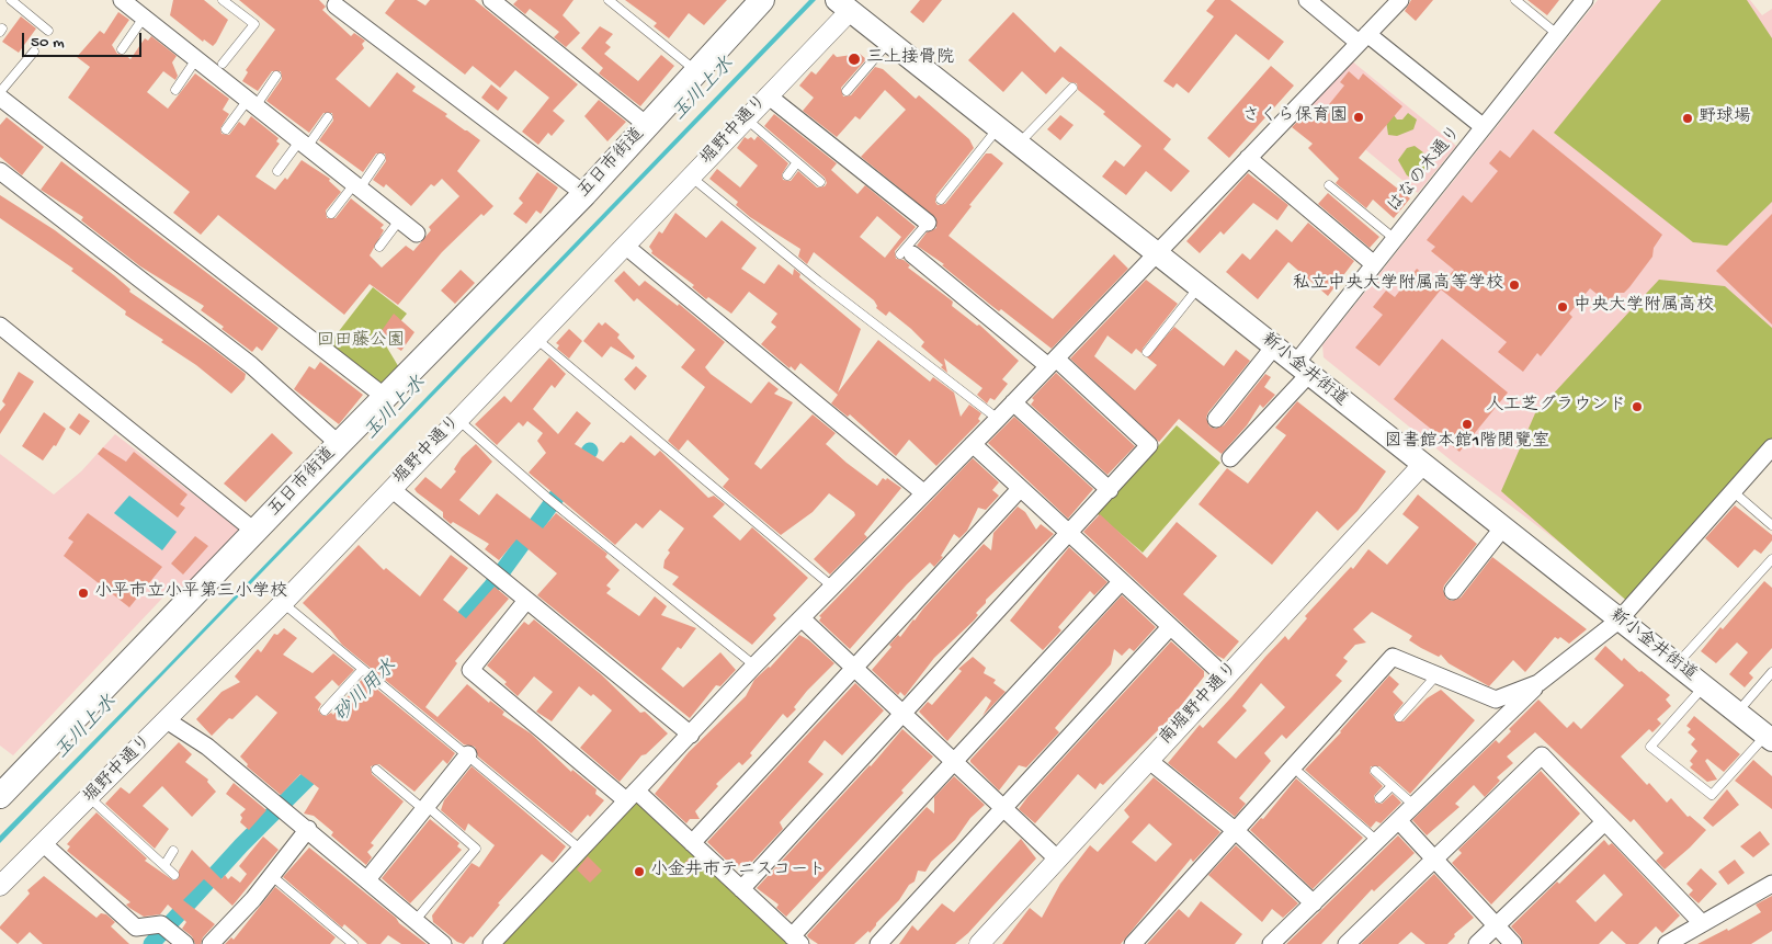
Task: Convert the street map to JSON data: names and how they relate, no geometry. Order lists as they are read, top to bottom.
{
  "streets": {
    "main road": ["五日市街道", "新小金井街道"],
    "street": ["堀野中通り", "はなの木通り", "南堀野中通り"]
  },
  "crossings": [
    ["堀野中通り", "新小金井街道"],
    ["はなの木通り", "新小金井街道"],
    ["新小金井街道", "南堀野中通り"]
  ],
  "water": ["玉川上水", "砂川用水"],
  "parks": ["回田藤公園"],
  "places": [
    "三上接骨院",
    "さくら保育園",
    "野球場",
    "私立中央大学附属高等学校",
    "中央大学附属高校",
    "人工芝グラウンド",
    "図書館本館1階閱覽室",
    "小平市立小平第三小学校",
    "小金井市テニスコート"
  ],
  "scale_bar": "50 m"
}
